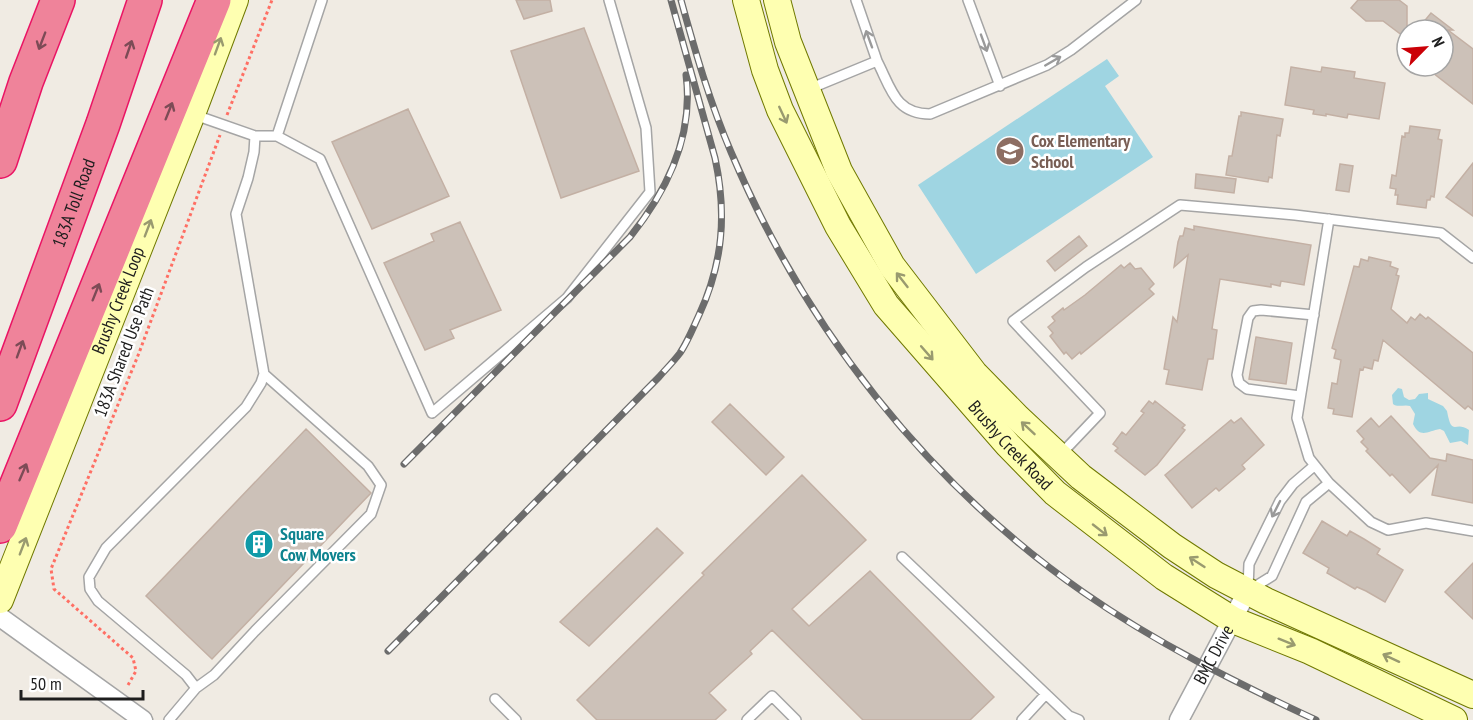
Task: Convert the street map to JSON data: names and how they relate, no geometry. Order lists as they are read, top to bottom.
{
  "streets": {
    "highway": ["183A Toll Road"],
    "main road": ["Brushy Creek Loop", "Brushy Creek Road"],
    "street": ["BMC Drive"],
    "path": ["183A Shared Use Path"]
  },
  "crossings": [
    ["Brushy Creek Road", "BMC Drive"]
  ],
  "one_way": ["Brushy Creek Loop"],
  "places": {
    "school or university": ["Cox Elementary School"],
    "building": ["Square Cow Movers"]
  },
  "scale_bar": "50 m",
  "north": "top right"
}
